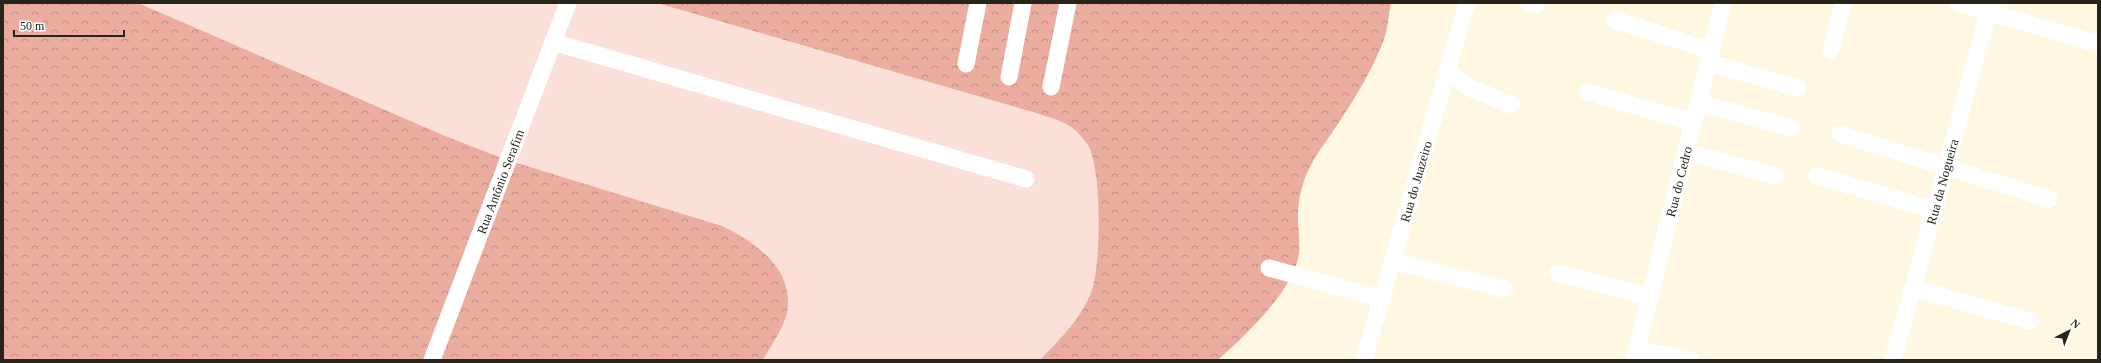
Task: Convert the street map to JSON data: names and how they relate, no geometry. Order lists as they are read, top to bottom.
{
  "streets": {
    "street": [
      "Rua Antônio Serafim",
      "Rua do Juazeiro",
      "Rua da Nogueira",
      "Rua do Cedro"
    ]
  },
  "scale_bar": "50 m",
  "north": "top right"
}
